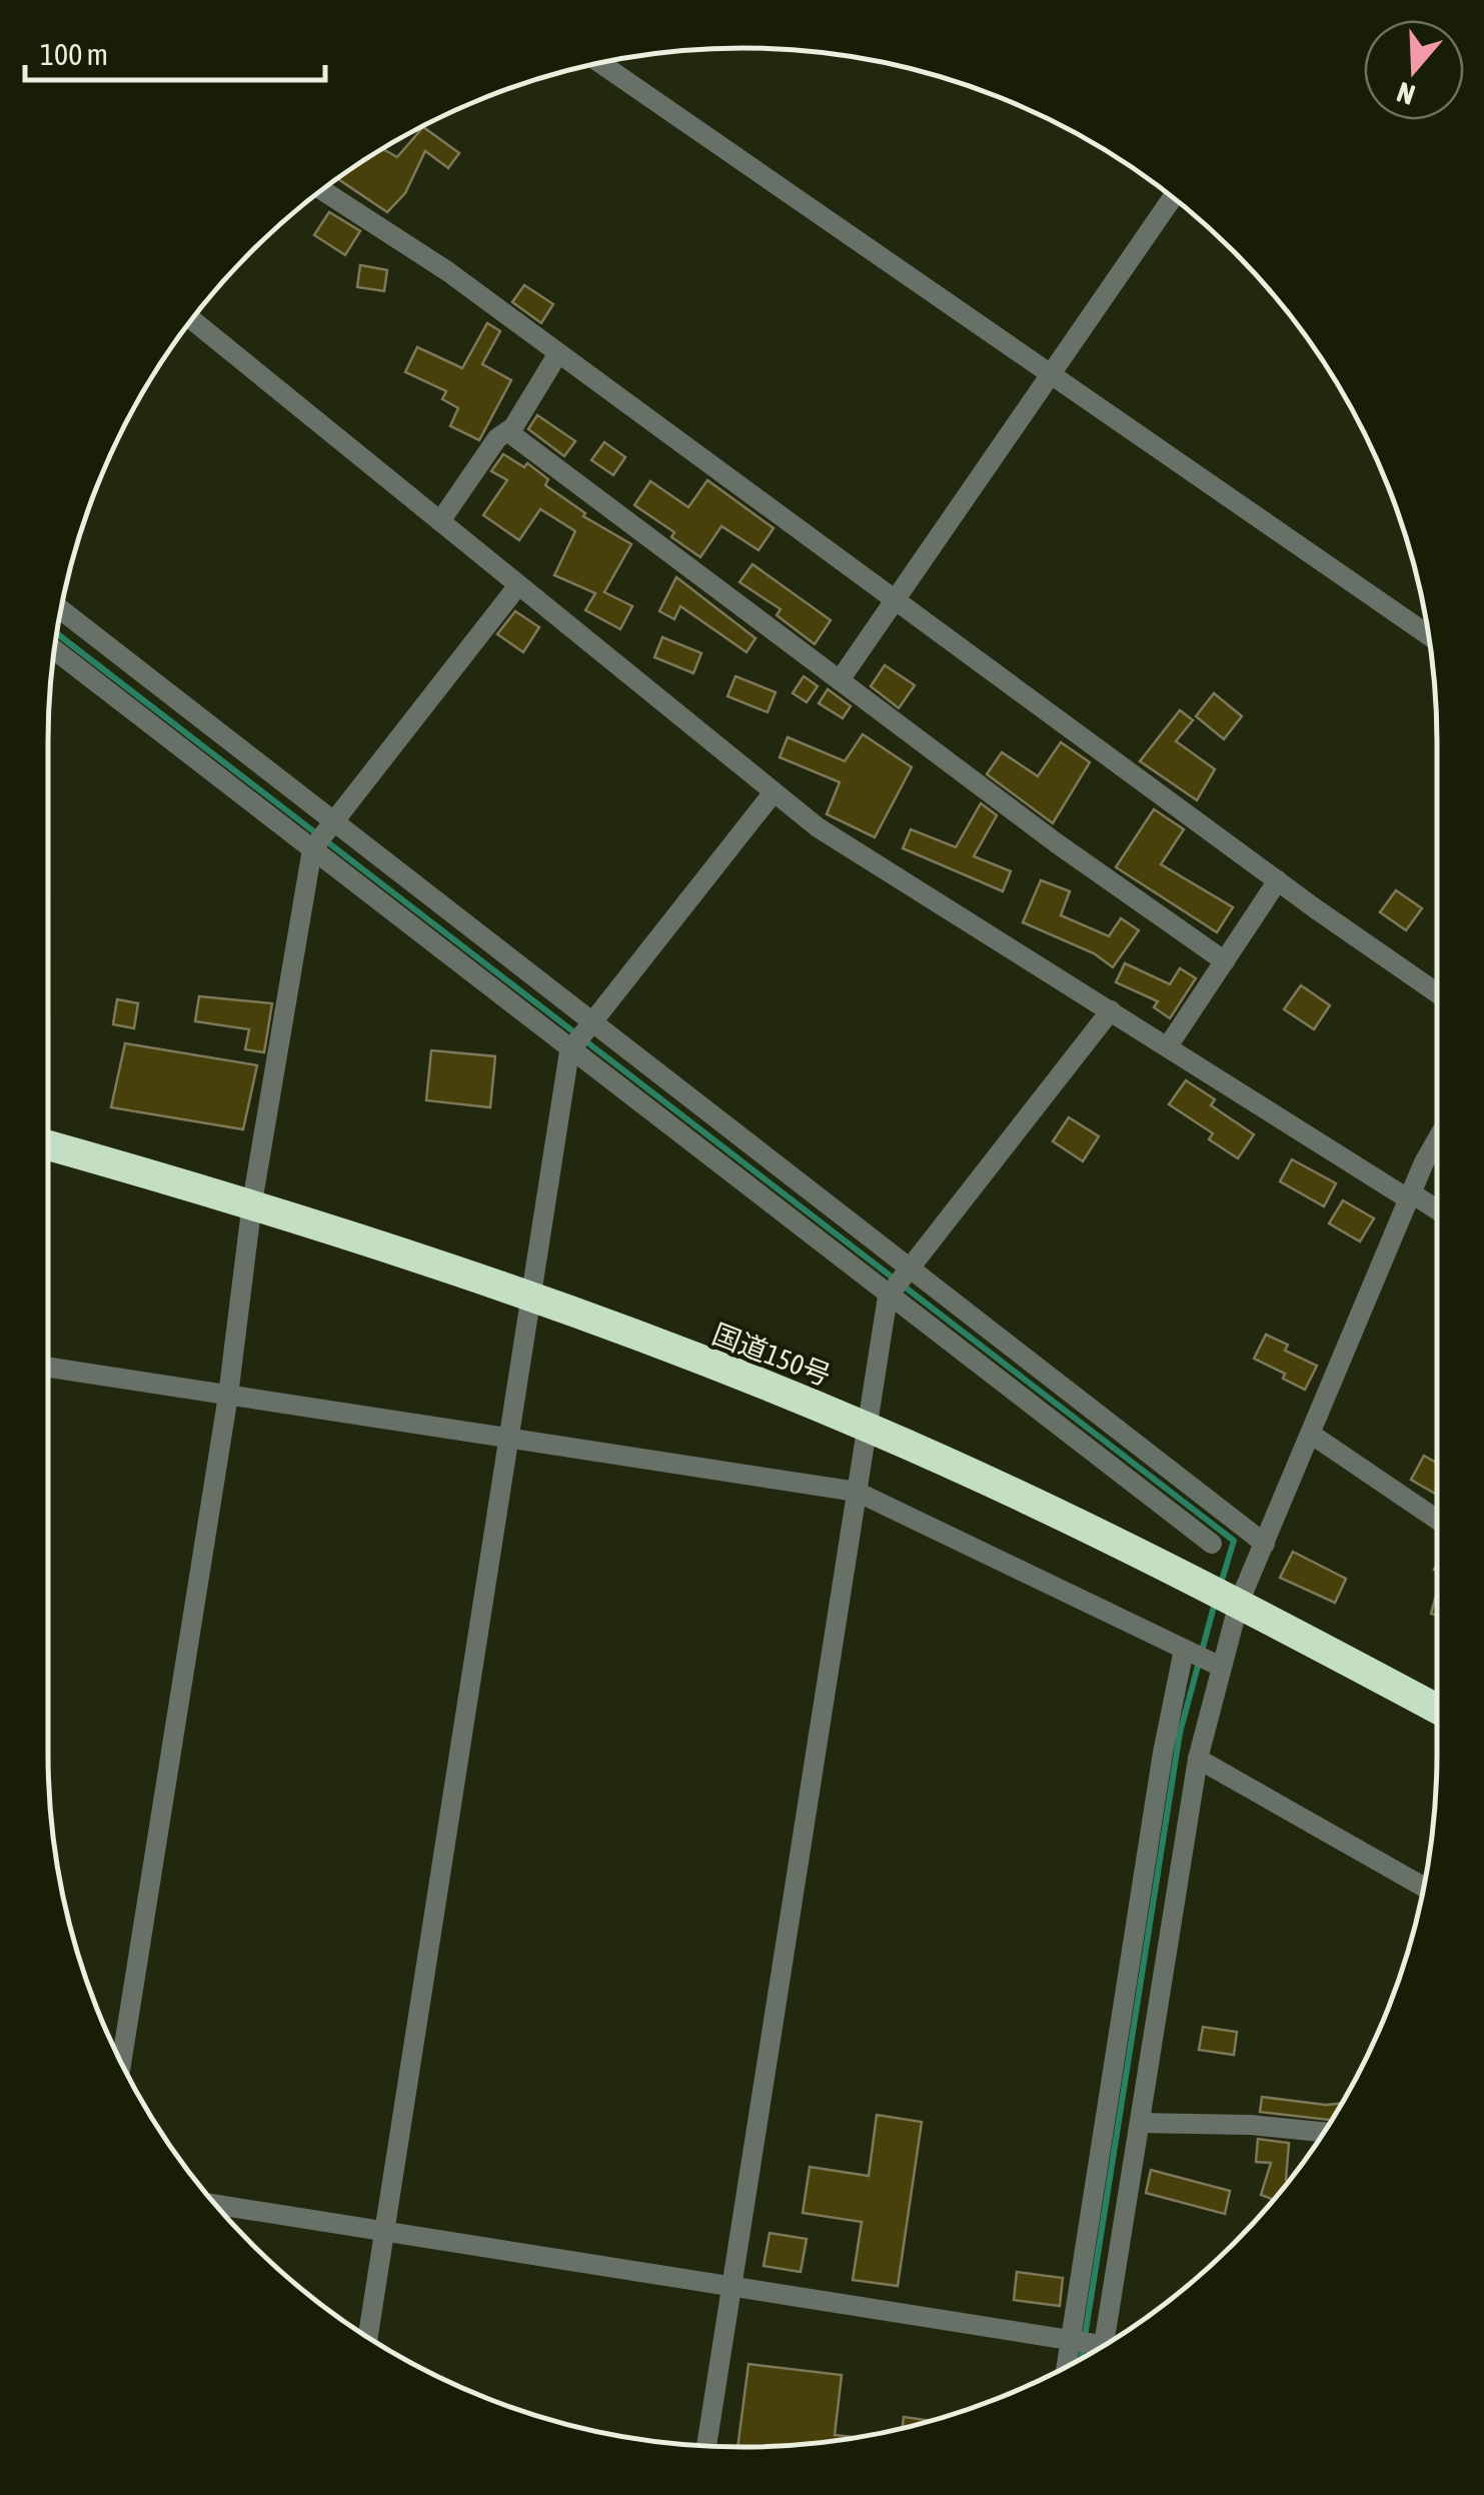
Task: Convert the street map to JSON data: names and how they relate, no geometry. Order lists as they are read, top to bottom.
{
  "streets": {
    "highway": ["国道150号"]
  },
  "scale_bar": "100 m",
  "north": "bottom"
}
